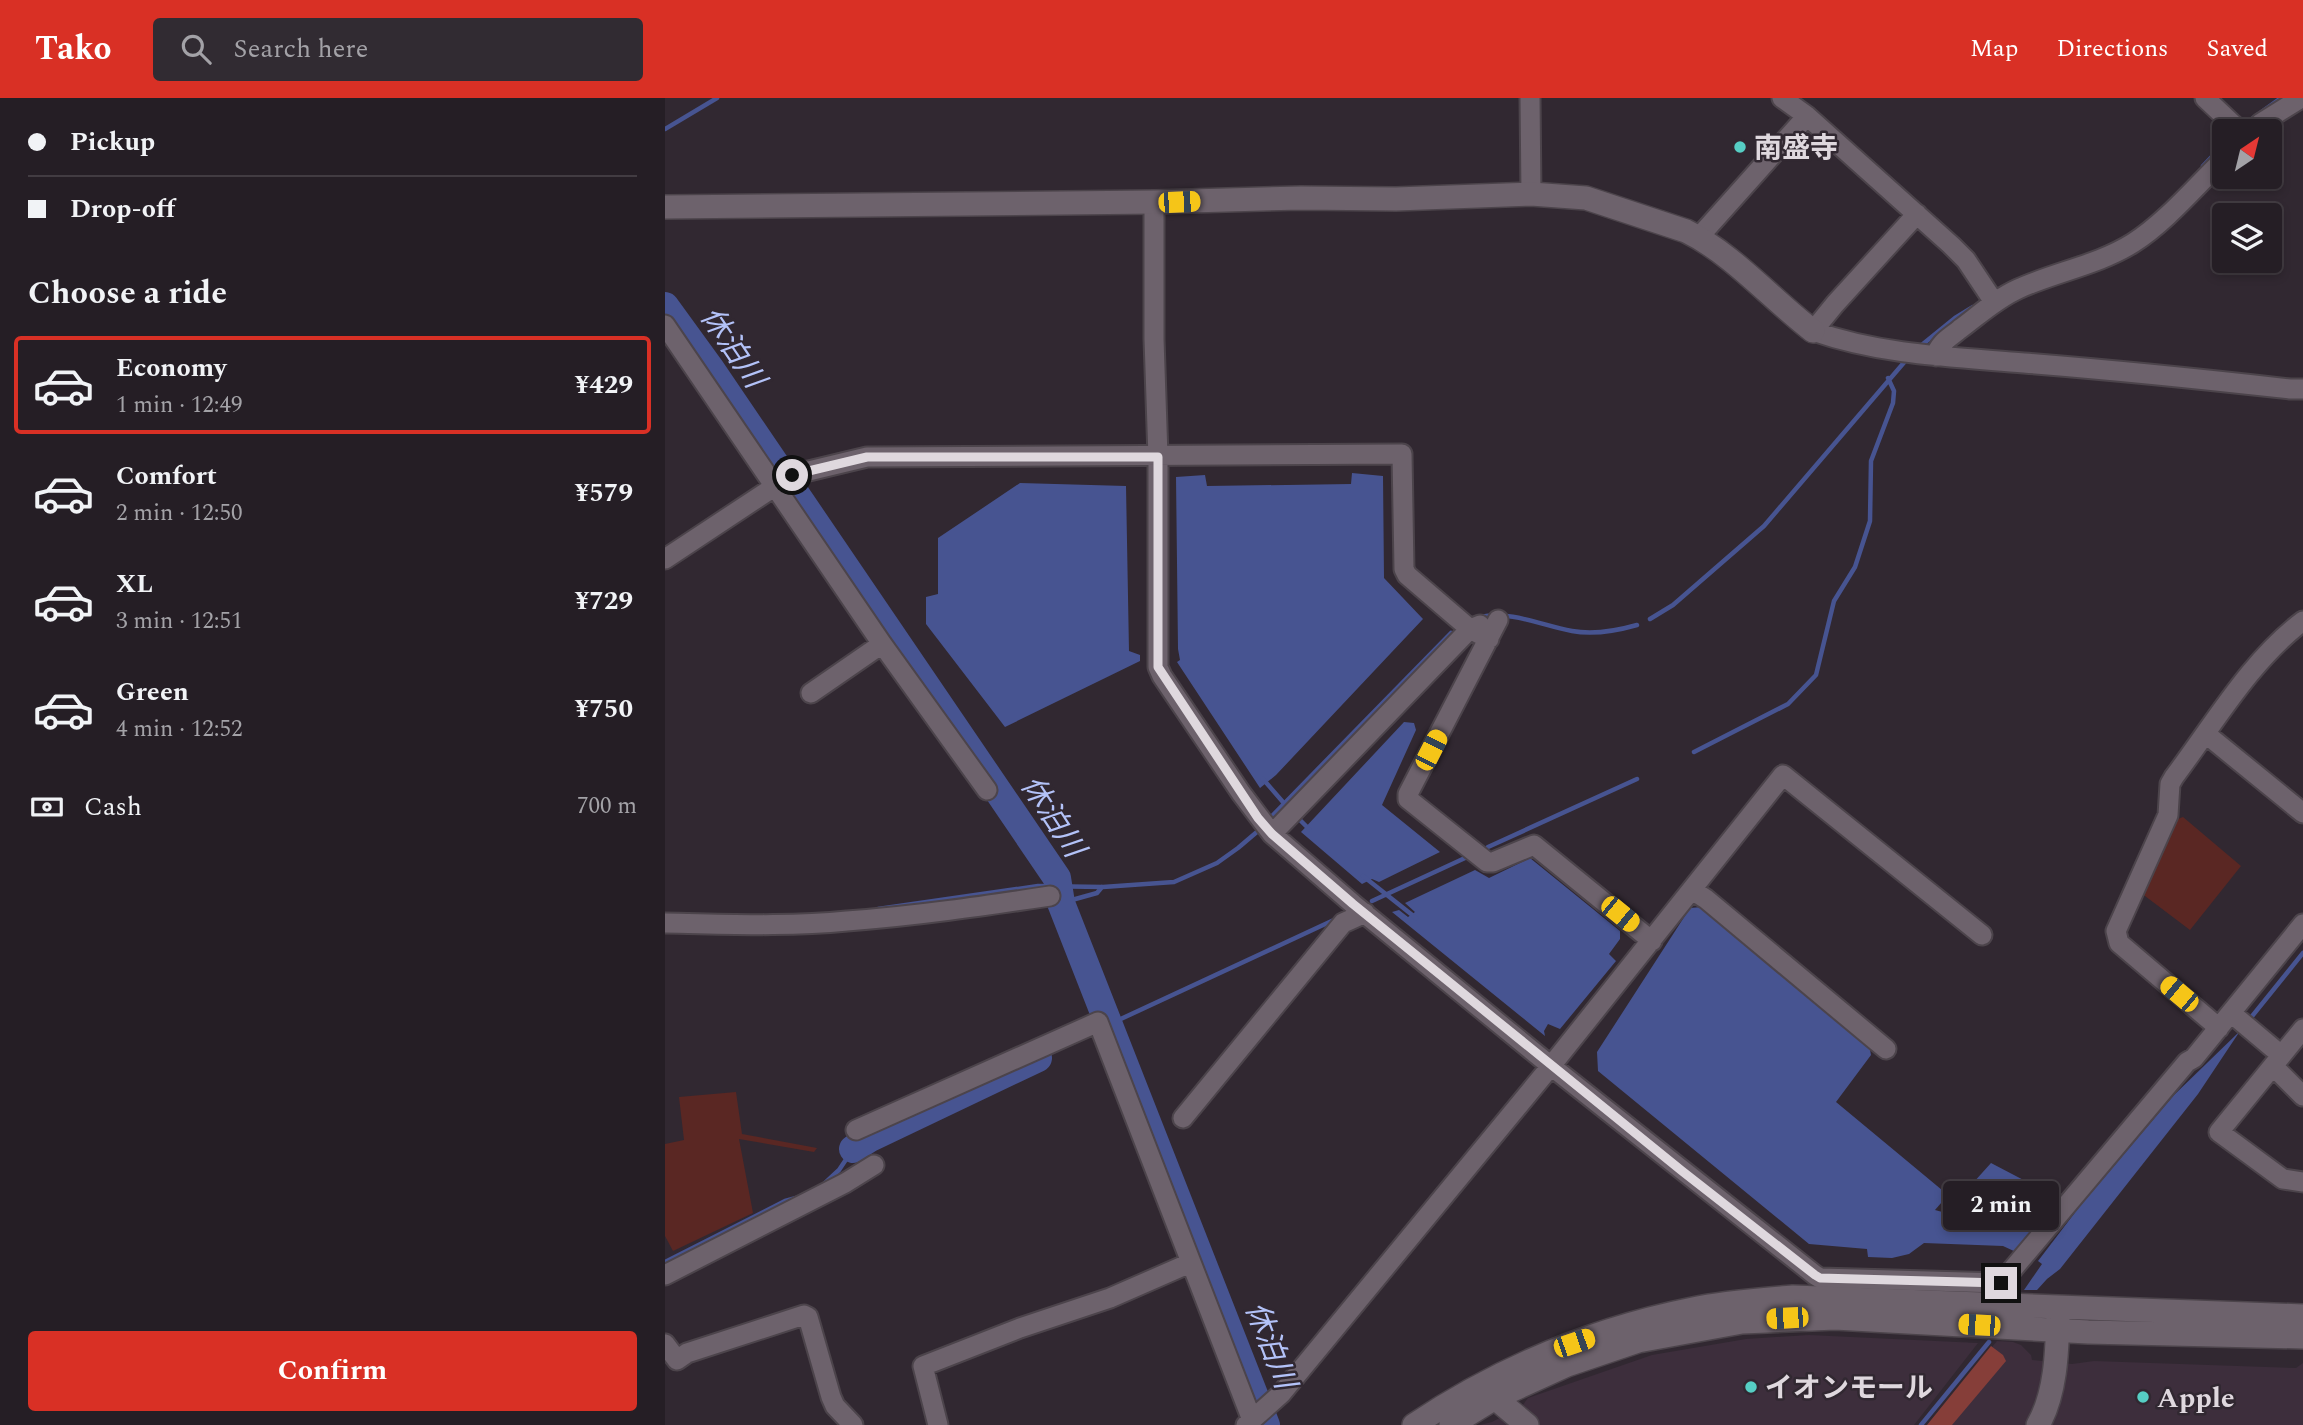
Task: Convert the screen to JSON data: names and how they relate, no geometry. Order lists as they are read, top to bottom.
{
  "water": ["休泊川"],
  "places": ["南盛寺", "イオンモール", "Apple"],
  "north": "top right",
  "page": {
    "header": "Tako",
    "search": "Search here",
    "nav": ["Map", "Directions", "Saved"],
    "banner": ["Pickup", "Drop-off"],
    "heading": "Choose a ride",
    "list": [
      {
        "name": "Economy",
        "note": "1 min · 12:49",
        "value": "¥429"
      },
      {
        "name": "Comfort",
        "note": "2 min · 12:50",
        "value": "¥579"
      },
      {
        "name": "XL",
        "note": "3 min · 12:51",
        "value": "¥729"
      },
      {
        "name": "Green",
        "note": "4 min · 12:52",
        "value": "¥750"
      }
    ],
    "pay": ["Cash", "700 m"],
    "bubble": "2 min",
    "buttons": "Confirm"
  }
}
